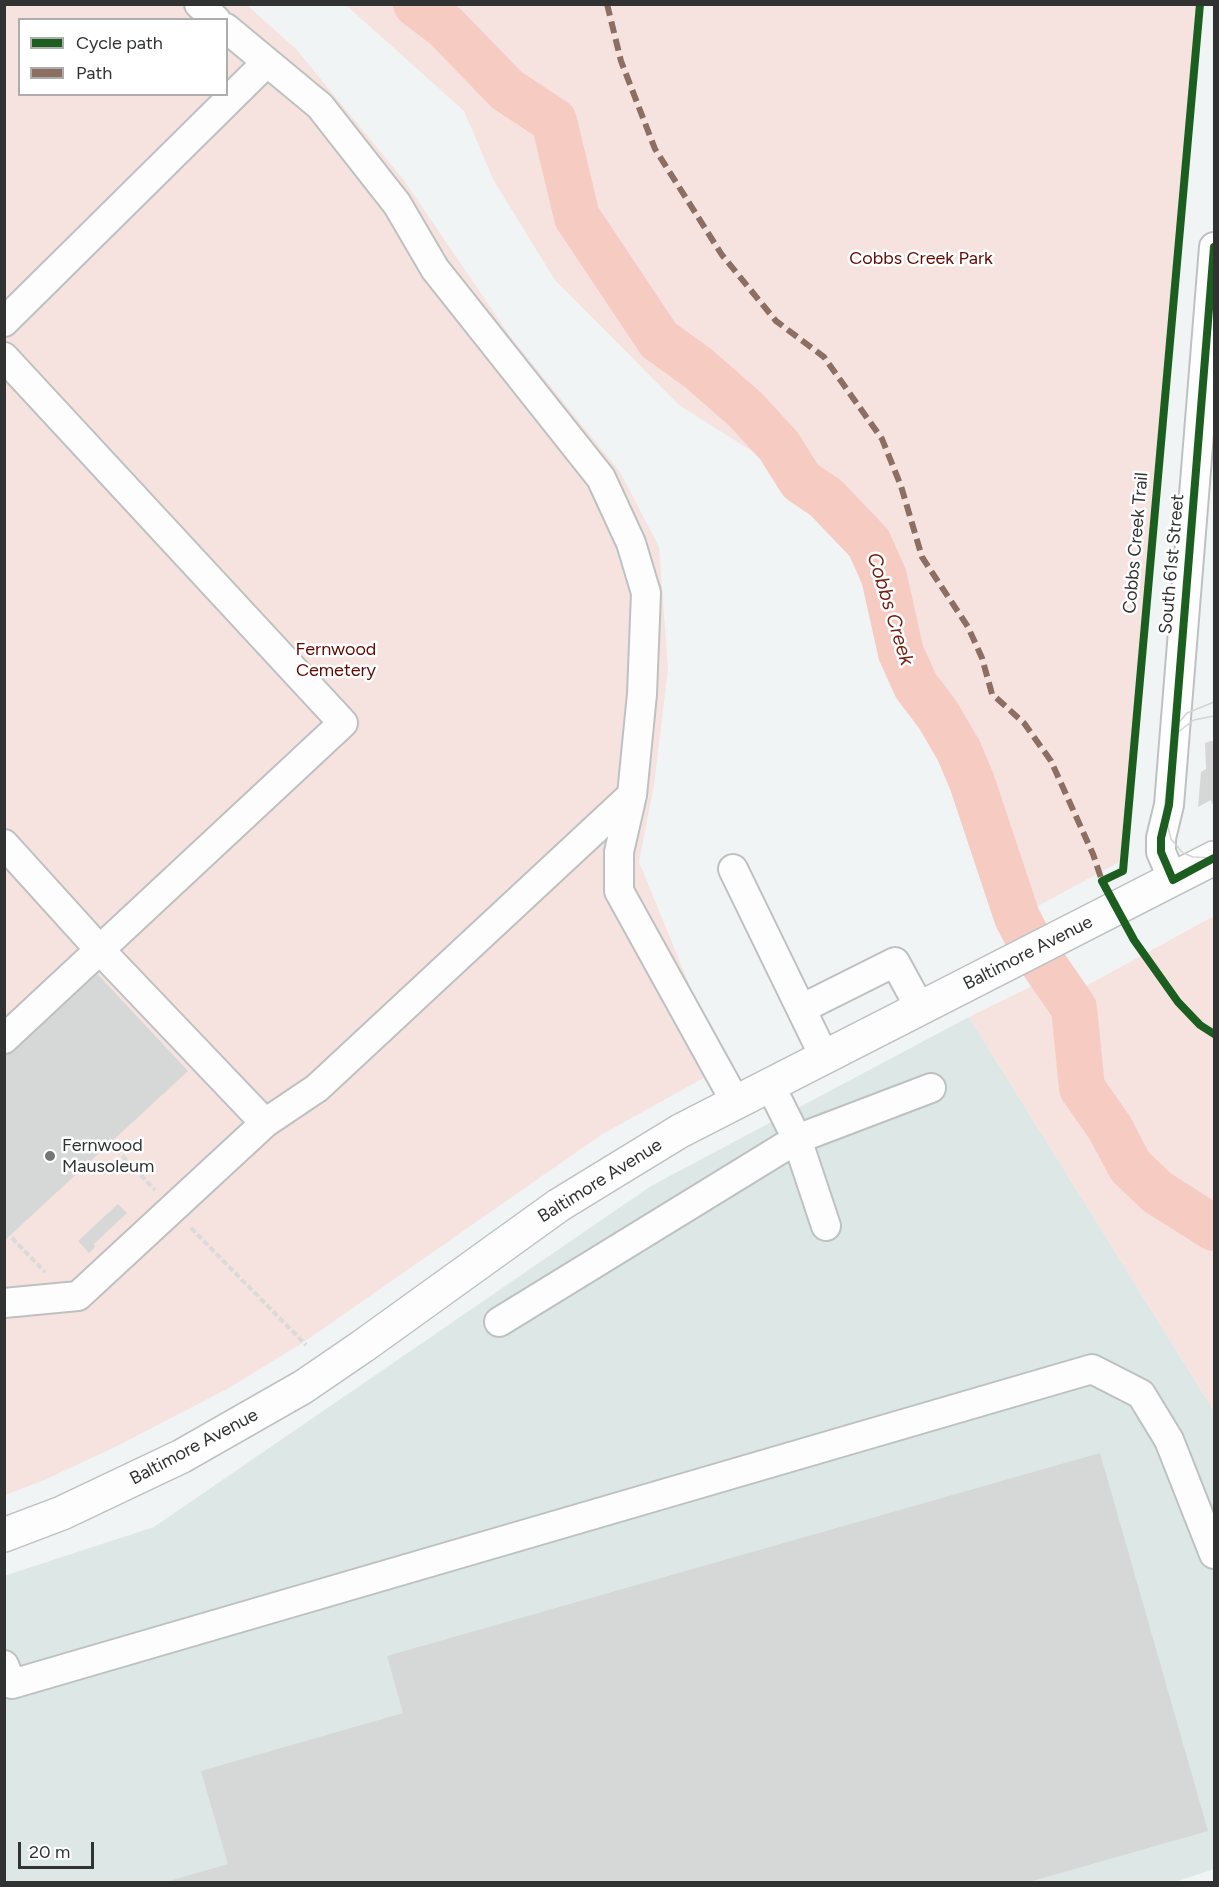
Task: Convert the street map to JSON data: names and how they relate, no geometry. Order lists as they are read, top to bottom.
{
  "streets": {
    "main road": ["Baltimore Avenue"],
    "street": ["South 61st Street"],
    "cycle path": ["Cobbs Creek Trail"]
  },
  "crossings": [
    ["South 61st Street", "Baltimore Avenue"]
  ],
  "water": ["Cobbs Creek"],
  "parks": ["Cobbs Creek Park", "Fernwood Cemetery"],
  "places": ["Fernwood Mausoleum"],
  "legend": ["Cycle path", "Path"],
  "scale_bar": "20 m"
}
